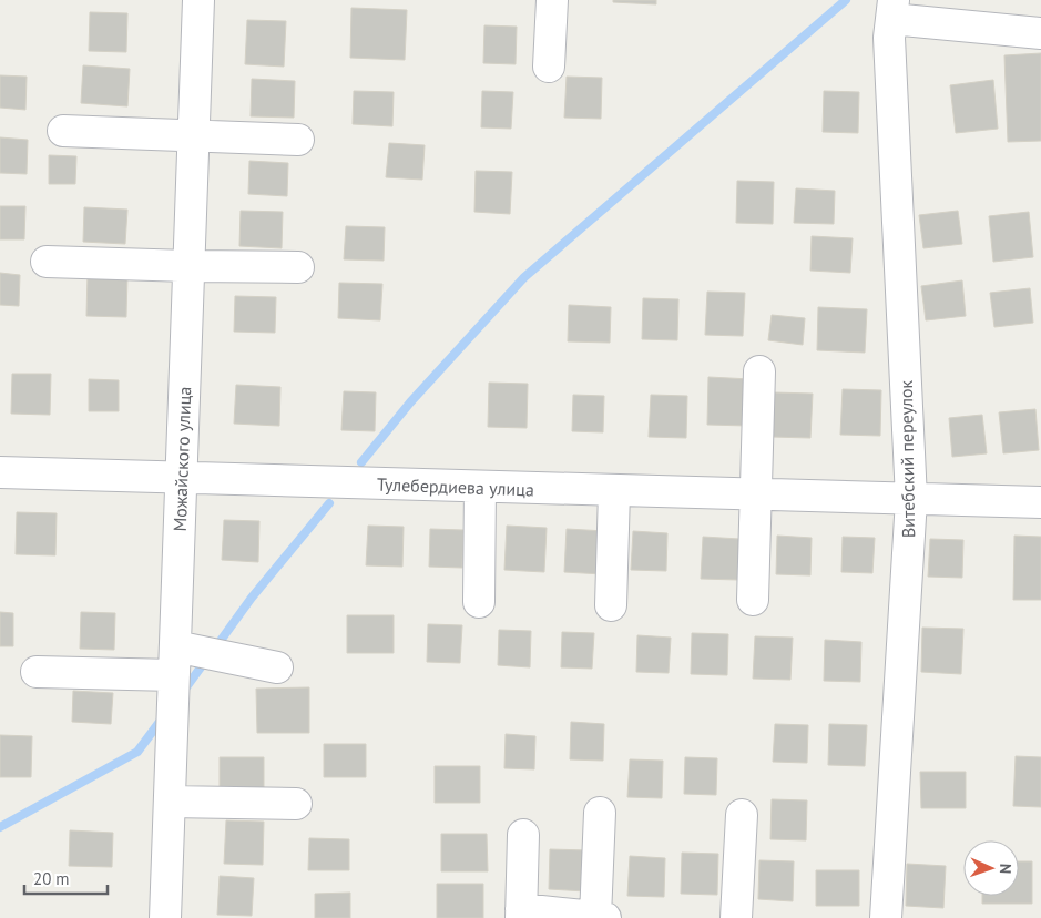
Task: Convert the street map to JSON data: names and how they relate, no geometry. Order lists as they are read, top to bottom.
{
  "streets": {
    "street": ["Можайского улица", "Витебский переулок", "Тулебердиева улица"]
  },
  "crossings": [
    ["Можайского улица", "Тулебердиева улица"],
    ["Витебский переулок", "Тулебердиева улица"]
  ],
  "scale_bar": "20 m",
  "north": "right"
}
